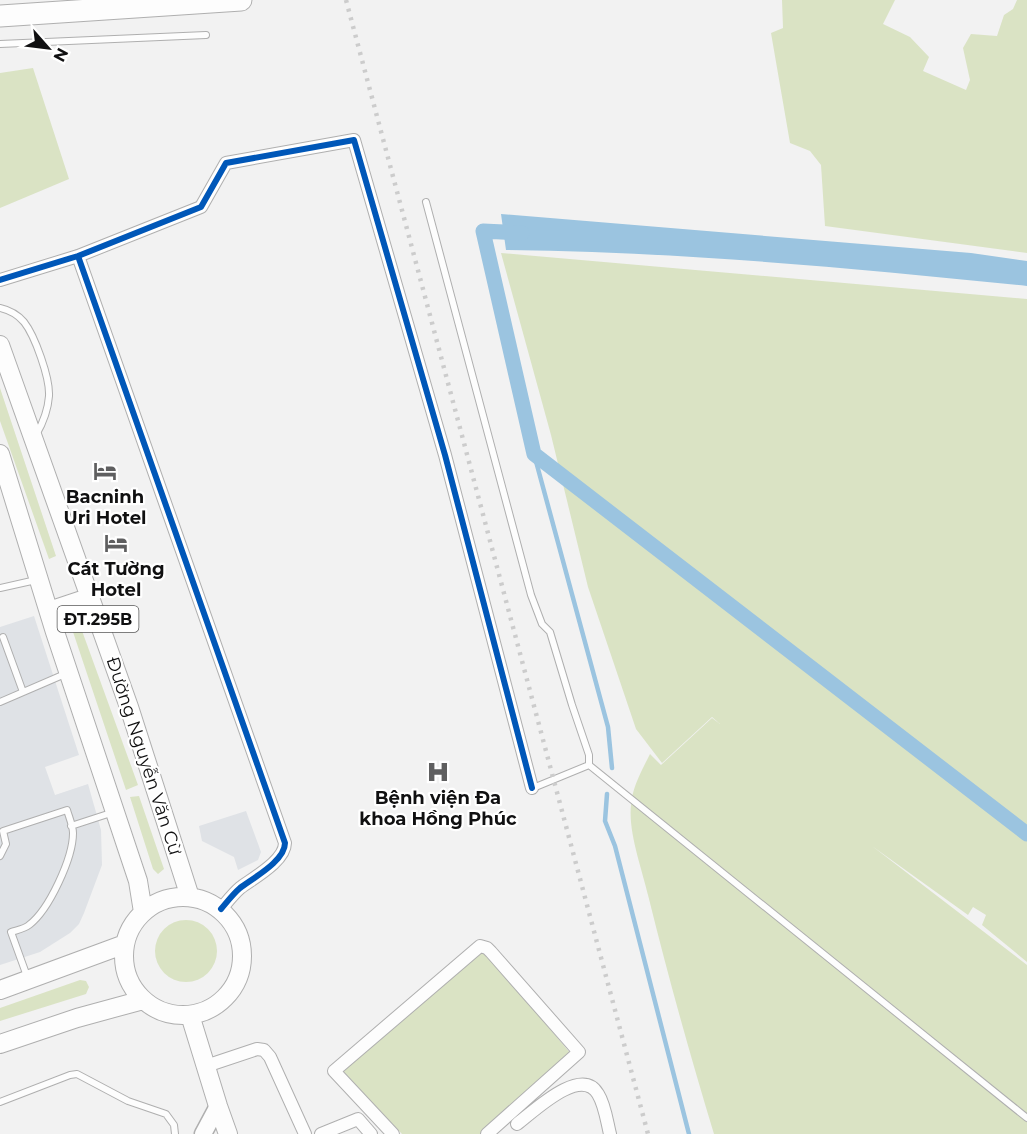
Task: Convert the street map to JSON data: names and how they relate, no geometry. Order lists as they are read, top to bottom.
{
  "streets": {
    "main road": ["ĐT.295B", "Đường Nguyễn Văn Cừ"]
  },
  "crossings": [
    ["ĐT.295B", "Đường Nguyễn Văn Cừ"]
  ],
  "places": {
    "hotel": ["Bacninh Uri Hotel", "Cát Tường Hotel"],
    "hospital": ["Bệnh viện Đa khoa Hồng Phúc"]
  },
  "north": "bottom right"
}
